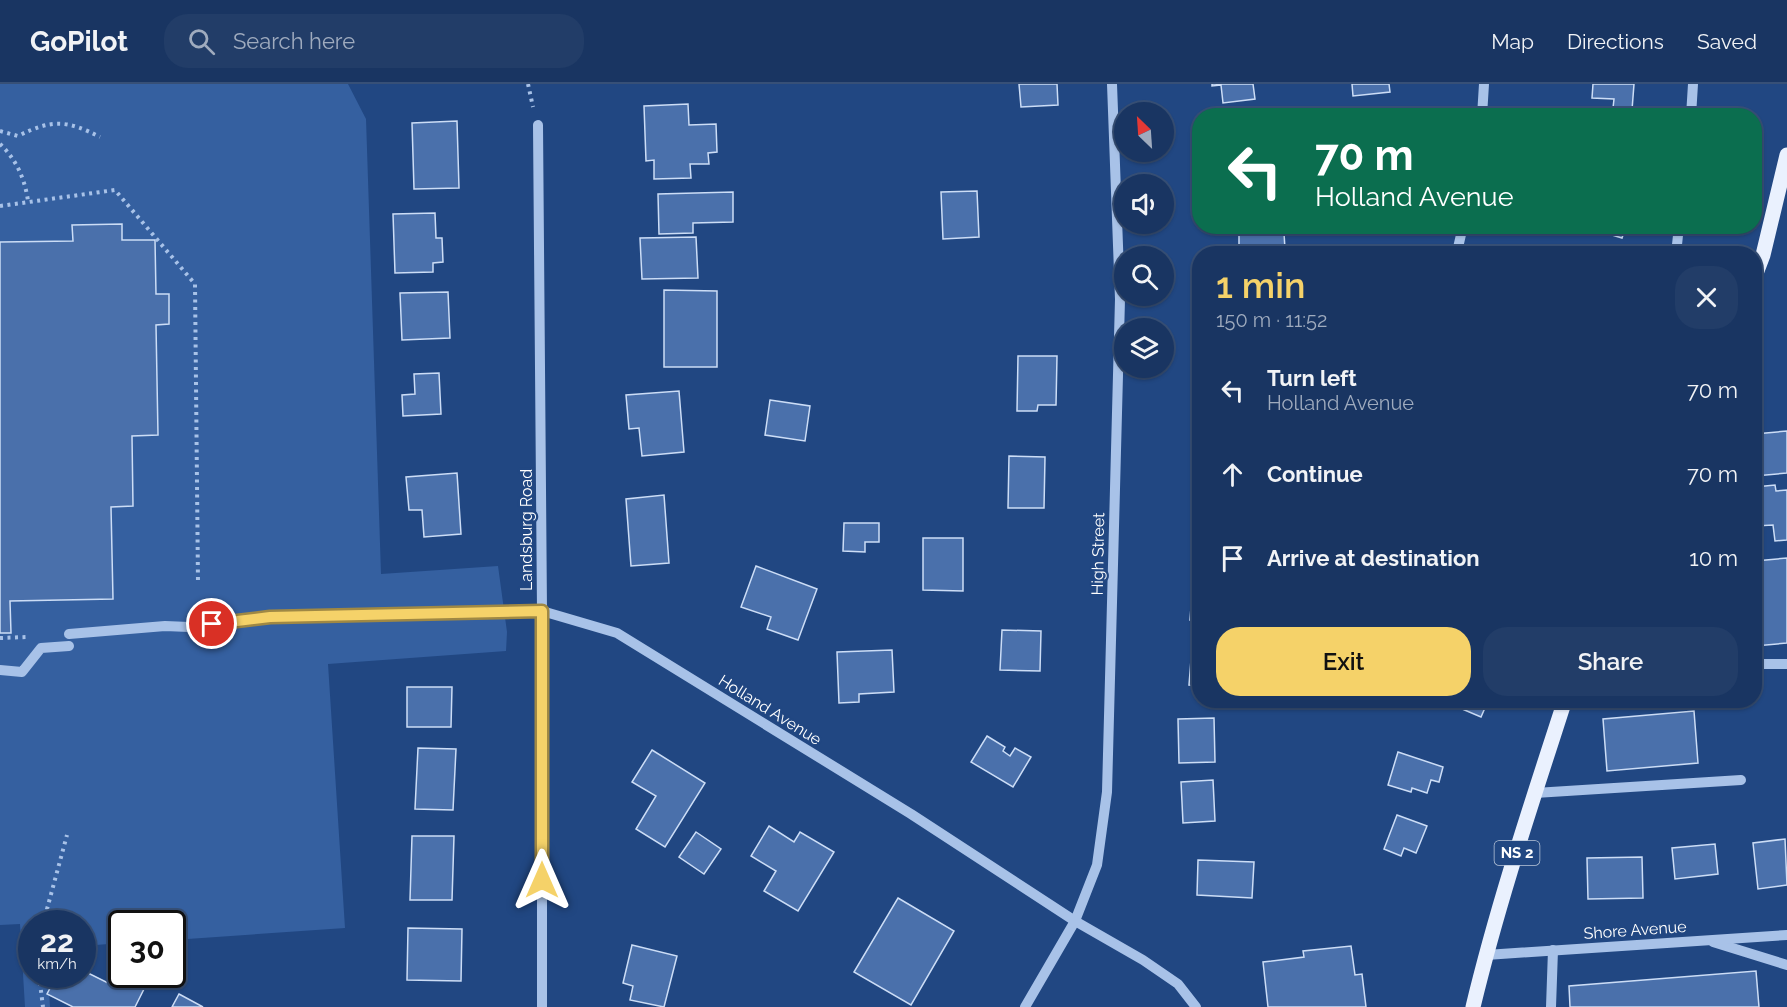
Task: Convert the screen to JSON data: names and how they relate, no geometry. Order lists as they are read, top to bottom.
{
  "streets": {
    "main road": ["NS 2"],
    "street": [
      "Landsburg Road",
      "High Street",
      "Holland Avenue",
      "Shore Avenue"
    ]
  },
  "crossings": [
    ["Landsburg Road", "Holland Avenue"],
    ["High Street", "Holland Avenue"],
    ["NS 2", "Shore Avenue"]
  ],
  "north": "top left",
  "page": {
    "header": "GoPilot",
    "search": "Search here",
    "nav": ["Map", "Directions", "Saved"],
    "turn": ["70 m", "Holland Avenue"],
    "heading": ["1 min", "150 m · 11:52"],
    "list": [
      {
        "name": "Turn left",
        "note": "Holland Avenue",
        "value": "70 m"
      },
      {
        "name": "Continue",
        "value": "70 m"
      },
      {
        "name": "Arrive at destination",
        "value": "10 m"
      }
    ],
    "buttons": ["Exit", "Share"],
    "speed": "22 km/h",
    "limit": "30"
  }
}
